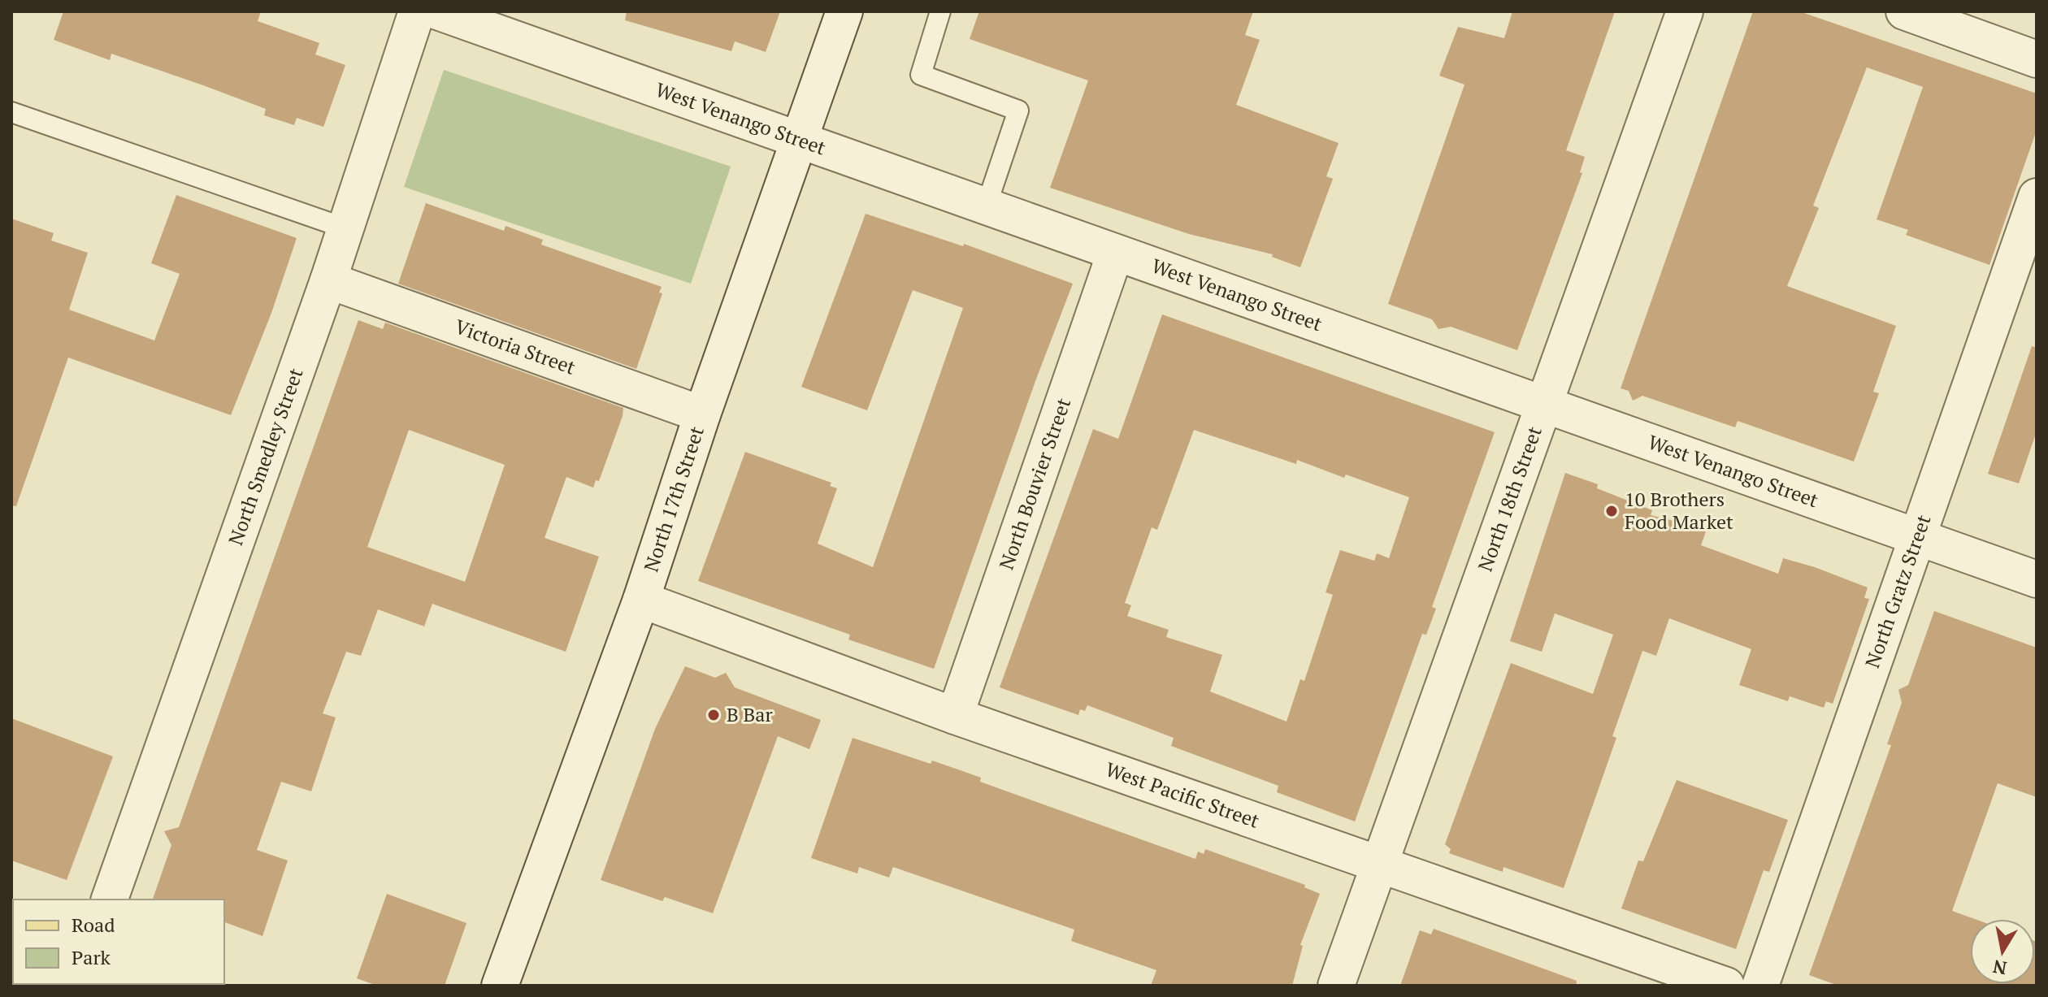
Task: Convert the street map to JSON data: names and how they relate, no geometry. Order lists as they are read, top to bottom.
{
  "streets": {
    "street": [
      "West Venango Street",
      "Victoria Street",
      "North Smedley Street",
      "North Bouvier Street",
      "North 17th Street",
      "North 18th Street",
      "North Gratz Street",
      "West Pacific Street"
    ]
  },
  "crossings": [
    ["West Venango Street", "North Bouvier Street"],
    ["West Venango Street", "North 17th Street"],
    ["West Venango Street", "North 18th Street"],
    ["West Venango Street", "North Gratz Street"],
    ["Victoria Street", "North Smedley Street"],
    ["Victoria Street", "North 17th Street"],
    ["North Bouvier Street", "West Pacific Street"],
    ["North 17th Street", "West Pacific Street"],
    ["North 18th Street", "West Pacific Street"]
  ],
  "places": ["10 Brothers Food Market", "B Bar"],
  "legend": ["Road", "Park"],
  "north": "bottom"
}
